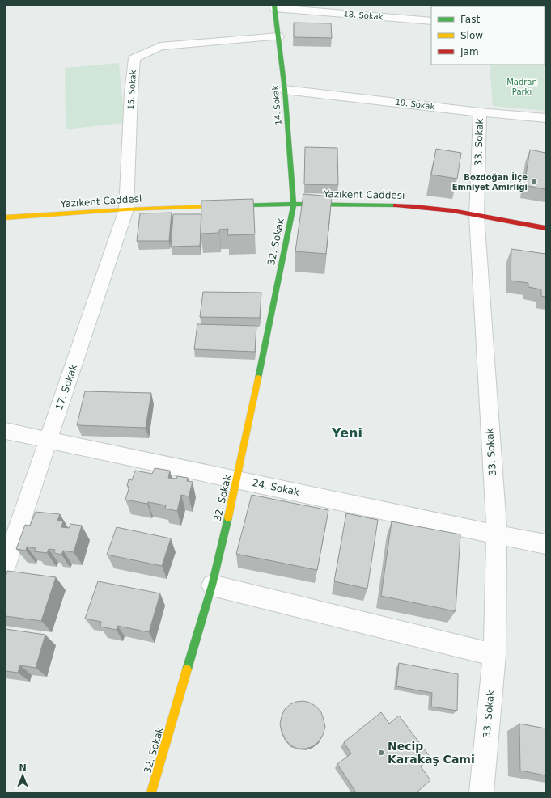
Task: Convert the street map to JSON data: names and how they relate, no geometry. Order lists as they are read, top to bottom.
{
  "streets": {
    "street": [
      "18. Sokak",
      "15. Sokak",
      "19. Sokak",
      "14. Sokak",
      "33. Sokak",
      "Yazıkent Caddesi",
      "32. Sokak",
      "17. Sokak",
      "24. Sokak"
    ]
  },
  "crossings": [
    ["18. Sokak", "14. Sokak"],
    ["15. Sokak", "14. Sokak"],
    ["15. Sokak", "Yazıkent Caddesi"],
    ["15. Sokak", "17. Sokak"],
    ["19. Sokak", "14. Sokak"],
    ["19. Sokak", "33. Sokak"],
    ["14. Sokak", "Yazıkent Caddesi"],
    ["14. Sokak", "32. Sokak"],
    ["33. Sokak", "Yazıkent Caddesi"],
    ["33. Sokak", "24. Sokak"],
    ["Yazıkent Caddesi", "32. Sokak"],
    ["Yazıkent Caddesi", "17. Sokak"],
    ["32. Sokak", "24. Sokak"],
    ["17. Sokak", "24. Sokak"]
  ],
  "districts": ["Yeni"],
  "parks": ["Madran Parkı"],
  "places": ["Bozdoğan İlçe Emniyet Amirliği", "Necip Karakaş Cami"],
  "legend": ["Fast", "Slow", "Jam"],
  "north": "top"
}
